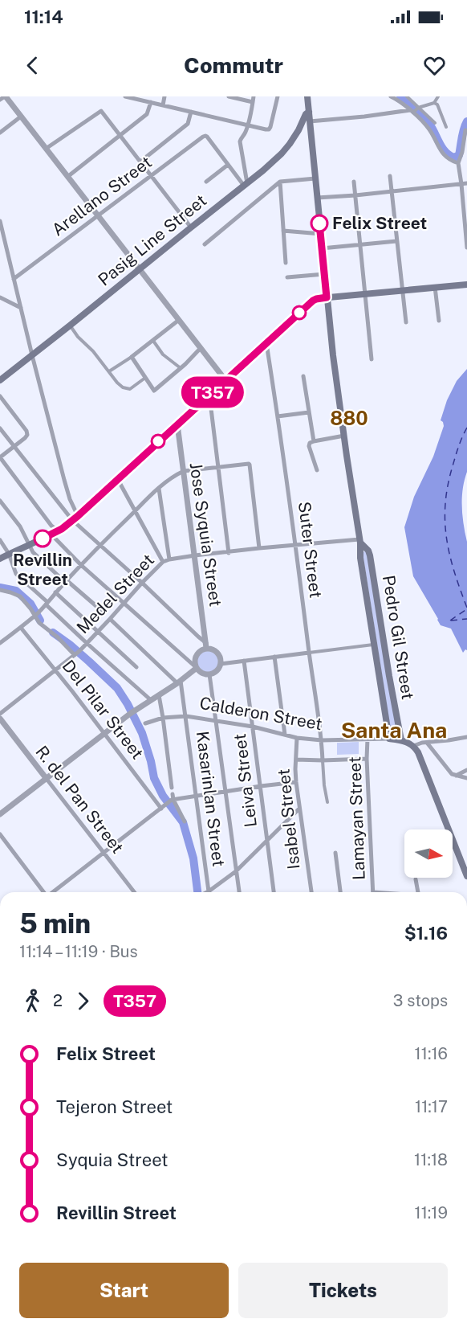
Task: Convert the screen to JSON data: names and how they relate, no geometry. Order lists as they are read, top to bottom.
{
  "streets": {
    "main road": ["Pasig Line Street", "Pedro Gil Street", "Calderon Street"],
    "street": [
      "Arellano Street",
      "Jose Syquia Street",
      "Suter Street",
      "Medel Street",
      "Del Pilar Street",
      "Leiva Street",
      "Kasarinlan Street",
      "R. del Pan Street",
      "Lamayan Street",
      "Isabel Street"
    ]
  },
  "crossings": [
    ["Pasig Line Street", "Pedro Gil Street"],
    ["Jose Syquia Street", "Medel Street"],
    ["Suter Street", "Medel Street"],
    ["Suter Street", "Calderon Street"],
    ["Medel Street", "Pedro Gil Street"],
    ["Medel Street", "Del Pilar Street"],
    ["Pedro Gil Street", "Calderon Street"],
    ["Calderon Street", "Leiva Street"],
    ["Calderon Street", "Kasarinlan Street"],
    ["Calderon Street", "Lamayan Street"],
    ["Calderon Street", "Isabel Street"]
  ],
  "districts": ["880", "Santa Ana"],
  "places": ["Felix Street", "Revillin Street"],
  "lines": ["bus line T357"],
  "north": "right",
  "page": {
    "status": "11:14",
    "header": "Commutr",
    "on_map": "T357",
    "heading": ["5 min", "11:14 – 11:19 · Bus", "$1.16"],
    "legs": ["2", "T357", "3 stops"],
    "list": [
      {
        "name": "Felix Street",
        "value": "11:16"
      },
      {
        "name": "Tejeron Street",
        "value": "11:17"
      },
      {
        "name": "Syquia Street",
        "value": "11:18"
      },
      {
        "name": "Revillin Street",
        "value": "11:19"
      }
    ],
    "buttons": ["Start", "Tickets"]
  }
}
